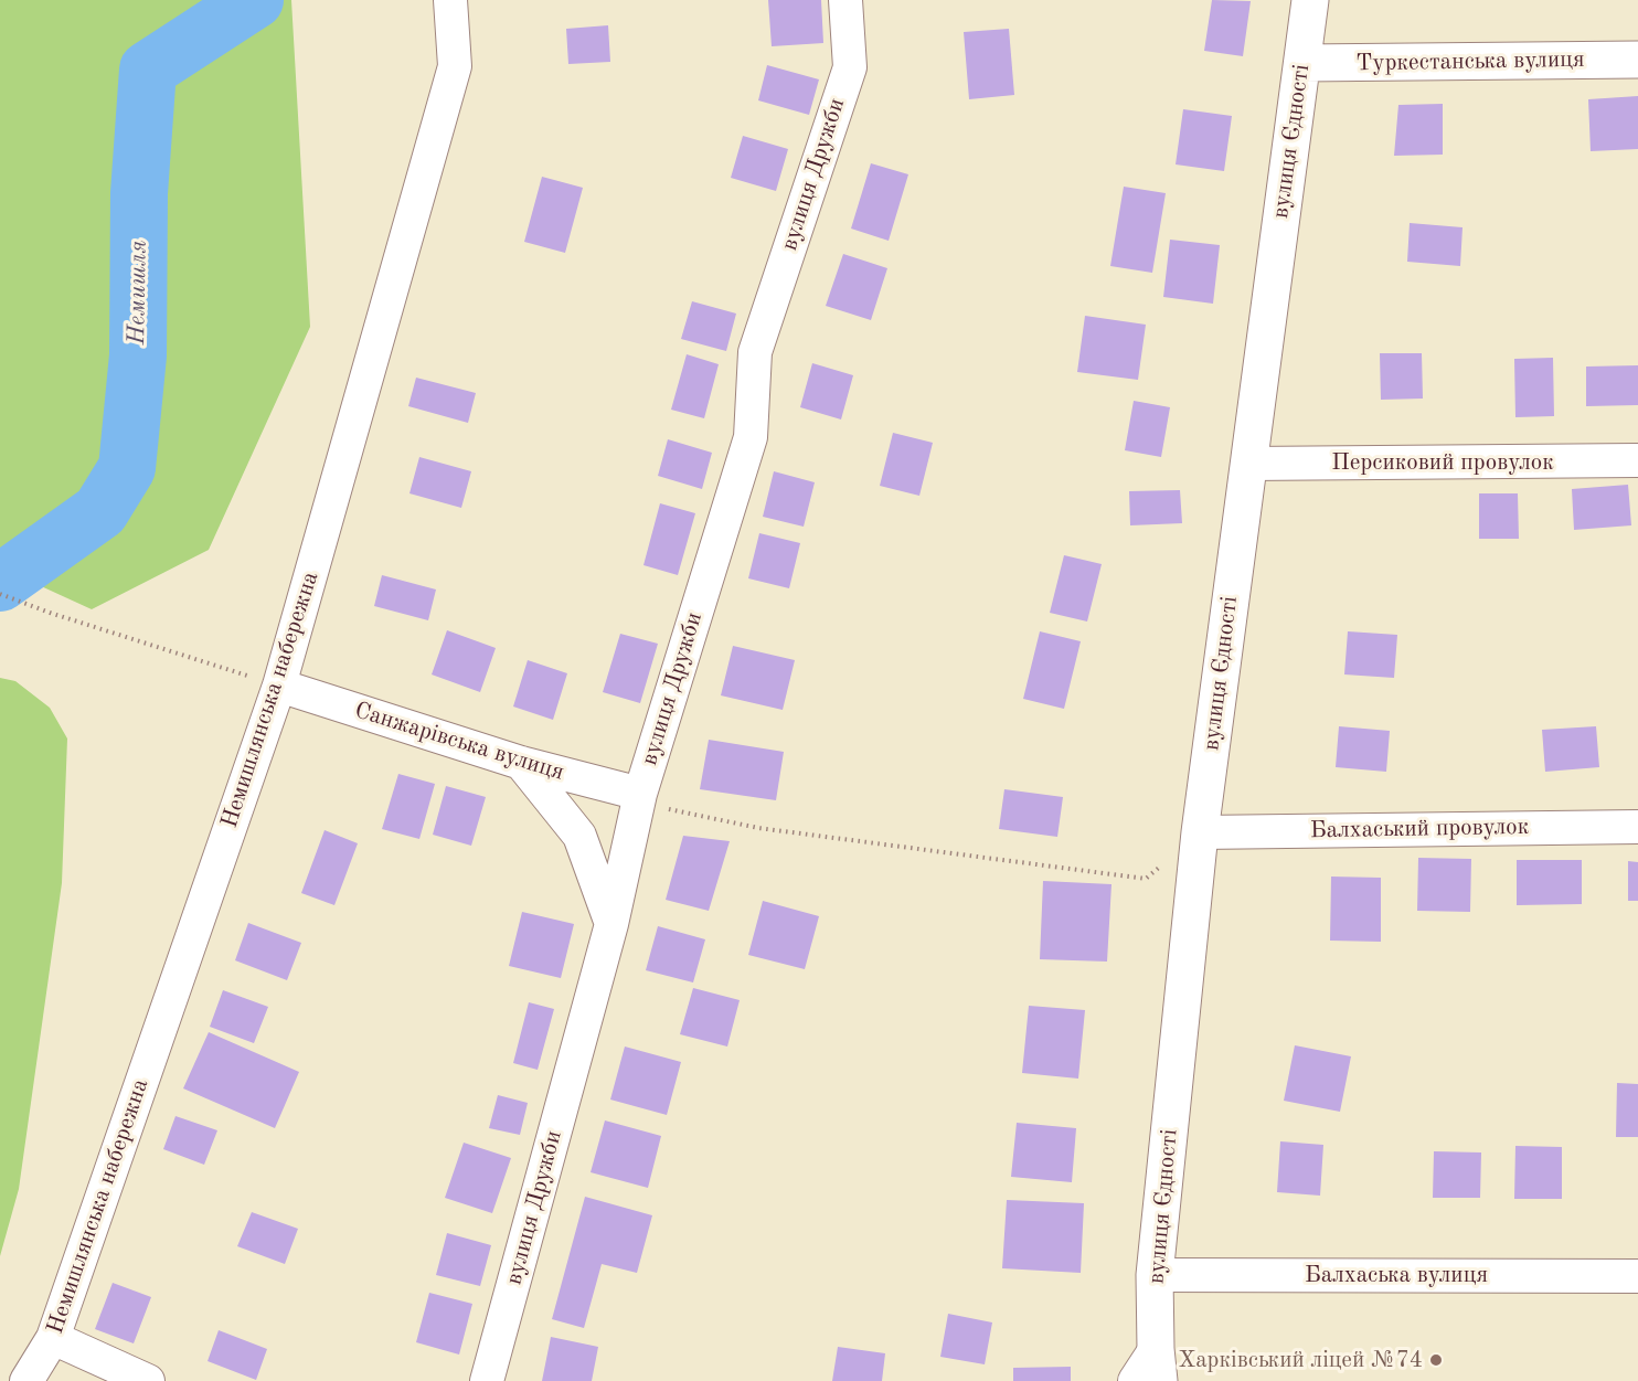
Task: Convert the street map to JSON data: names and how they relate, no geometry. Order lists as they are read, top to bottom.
{
  "streets": {
    "main road": ["Туркестанська вулиця", "вулиця Єдності"],
    "street": [
      "вулиця Дружби",
      "Персиковий провулок",
      "Немишлянська набережна",
      "Санжарівська вулиця",
      "Балхаський провулок",
      "Балхаська вулиця"
    ]
  },
  "crossings": [
    ["Туркестанська вулиця", "вулиця Єдності"],
    ["вулиця Єдності", "Персиковий провулок"],
    ["вулиця Єдності", "Балхаський провулок"],
    ["вулиця Єдності", "Балхаська вулиця"],
    ["вулиця Дружби", "Санжарівська вулиця"],
    ["Немишлянська набережна", "Санжарівська вулиця"]
  ],
  "water": ["Немишля"],
  "places": ["Харківський ліцей №74"]
}
